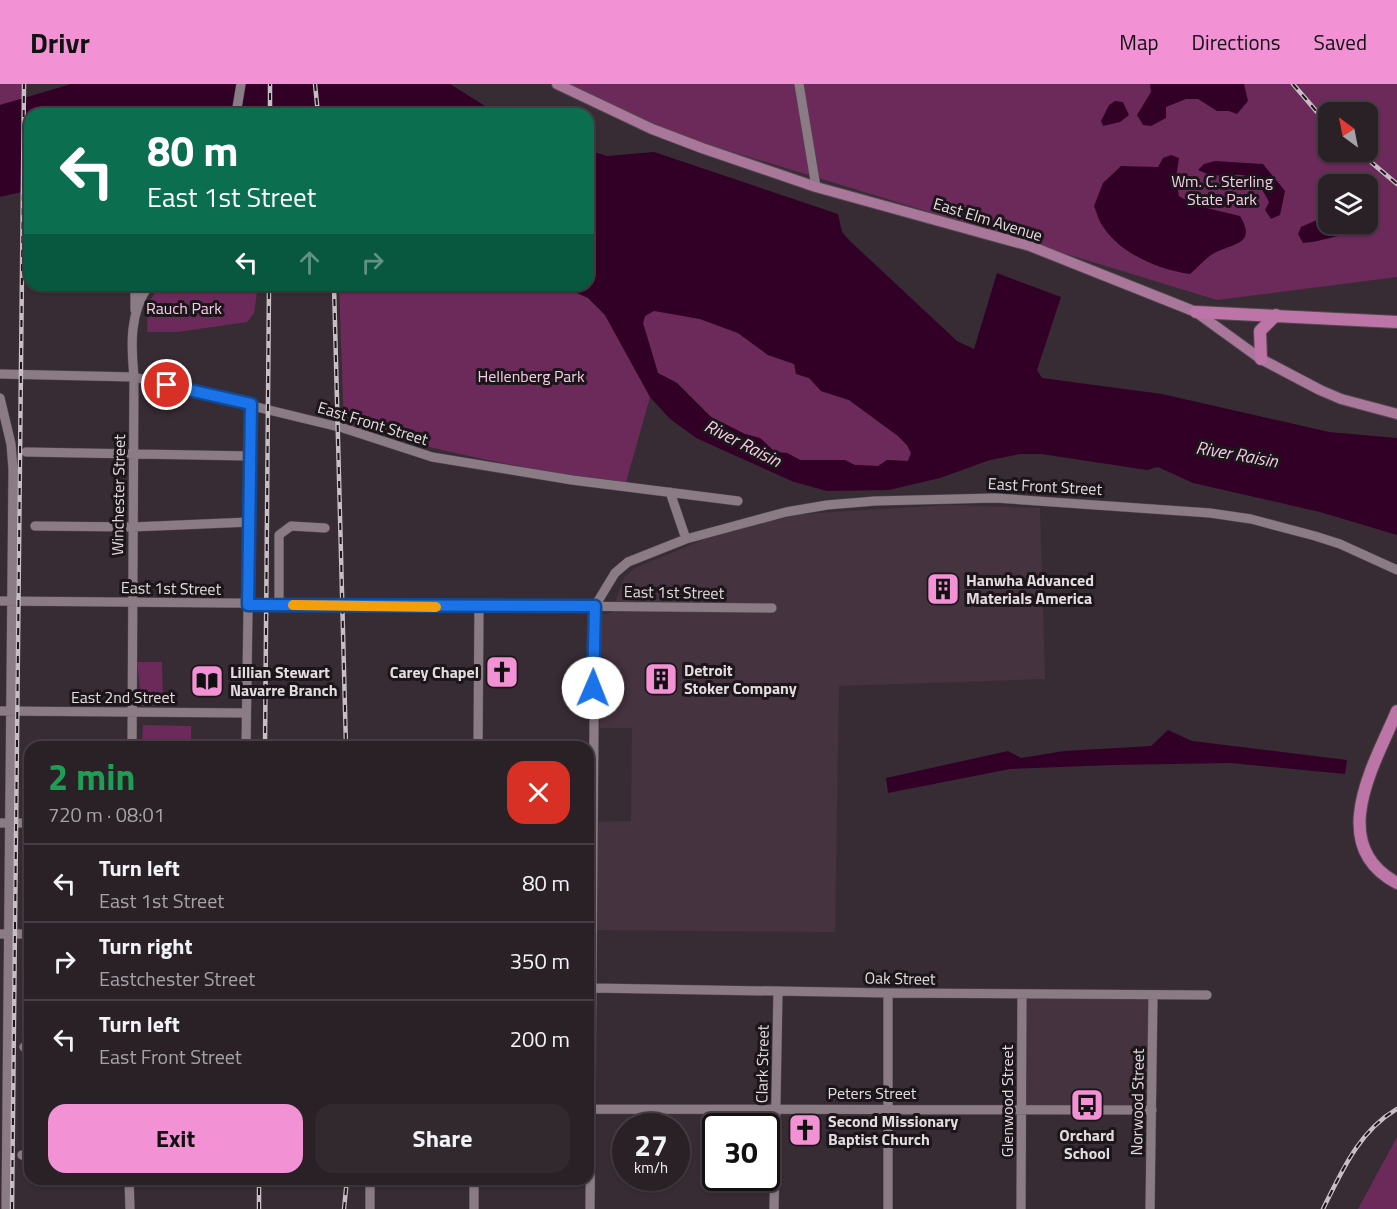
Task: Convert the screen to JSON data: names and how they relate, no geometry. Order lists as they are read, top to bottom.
{
  "streets": {
    "main road": ["East Elm Avenue"],
    "street": [
      "East Front Street",
      "Winchester Street",
      "East 1st Street",
      "East 2nd Street",
      "Oak Street",
      "Clark Street",
      "Peters Street",
      "Glenwood Street",
      "Norwood Street"
    ]
  },
  "crossings": [
    ["East Front Street", "Winchester Street"],
    ["East Front Street", "East 1st Street"],
    ["Winchester Street", "East 1st Street"],
    ["Winchester Street", "East 2nd Street"],
    ["Oak Street", "Clark Street"],
    ["Oak Street", "Glenwood Street"],
    ["Oak Street", "Norwood Street"],
    ["Clark Street", "Peters Street"],
    ["Peters Street", "Glenwood Street"],
    ["Peters Street", "Norwood Street"]
  ],
  "water": ["River Raisin"],
  "parks": ["Wm. C. Sterling State Park", "Rauch Park", "Hellenberg Park"],
  "places": {
    "building": ["Hanwha Advanced Materials America", "Detroit Stoker Company"],
    "church": ["Carey Chapel", "Second Missionary Baptist Church"],
    "library": ["Lillian Stewart Navarre Branch"],
    "bus stop": ["Orchard School"]
  },
  "north": "top left",
  "page": {
    "header": "Drivr",
    "nav": ["Map", "Directions", "Saved"],
    "turn": ["80 m", "East 1st Street"],
    "heading": ["2 min", "720 m · 08:01"],
    "list": [
      {
        "name": "Turn left",
        "note": "East 1st Street",
        "value": "80 m"
      },
      {
        "name": "Turn right",
        "note": "Eastchester Street",
        "value": "350 m"
      },
      {
        "name": "Turn left",
        "note": "East Front Street",
        "value": "200 m"
      }
    ],
    "buttons": ["Exit", "Share"],
    "speed": "27 km/h",
    "limit": "30"
  }
}
